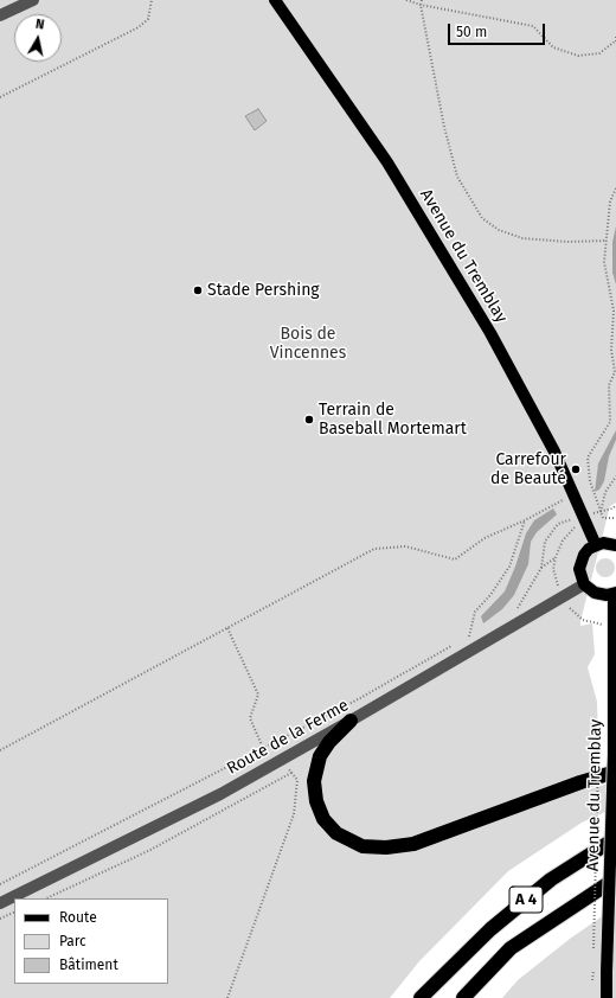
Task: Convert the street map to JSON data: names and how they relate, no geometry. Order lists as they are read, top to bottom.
{
  "streets": {
    "highway": ["A 4"],
    "main road": ["Avenue du Tremblay"],
    "street": ["Route de la Ferme"]
  },
  "parks": ["Bois de Vincennes"],
  "places": ["Stade Pershing", "Terrain de Baseball Mortemart", "Carrefour de Beauté"],
  "legend": ["Route", "Parc", "Bâtiment"],
  "scale_bar": "50 m",
  "north": "top"
}
